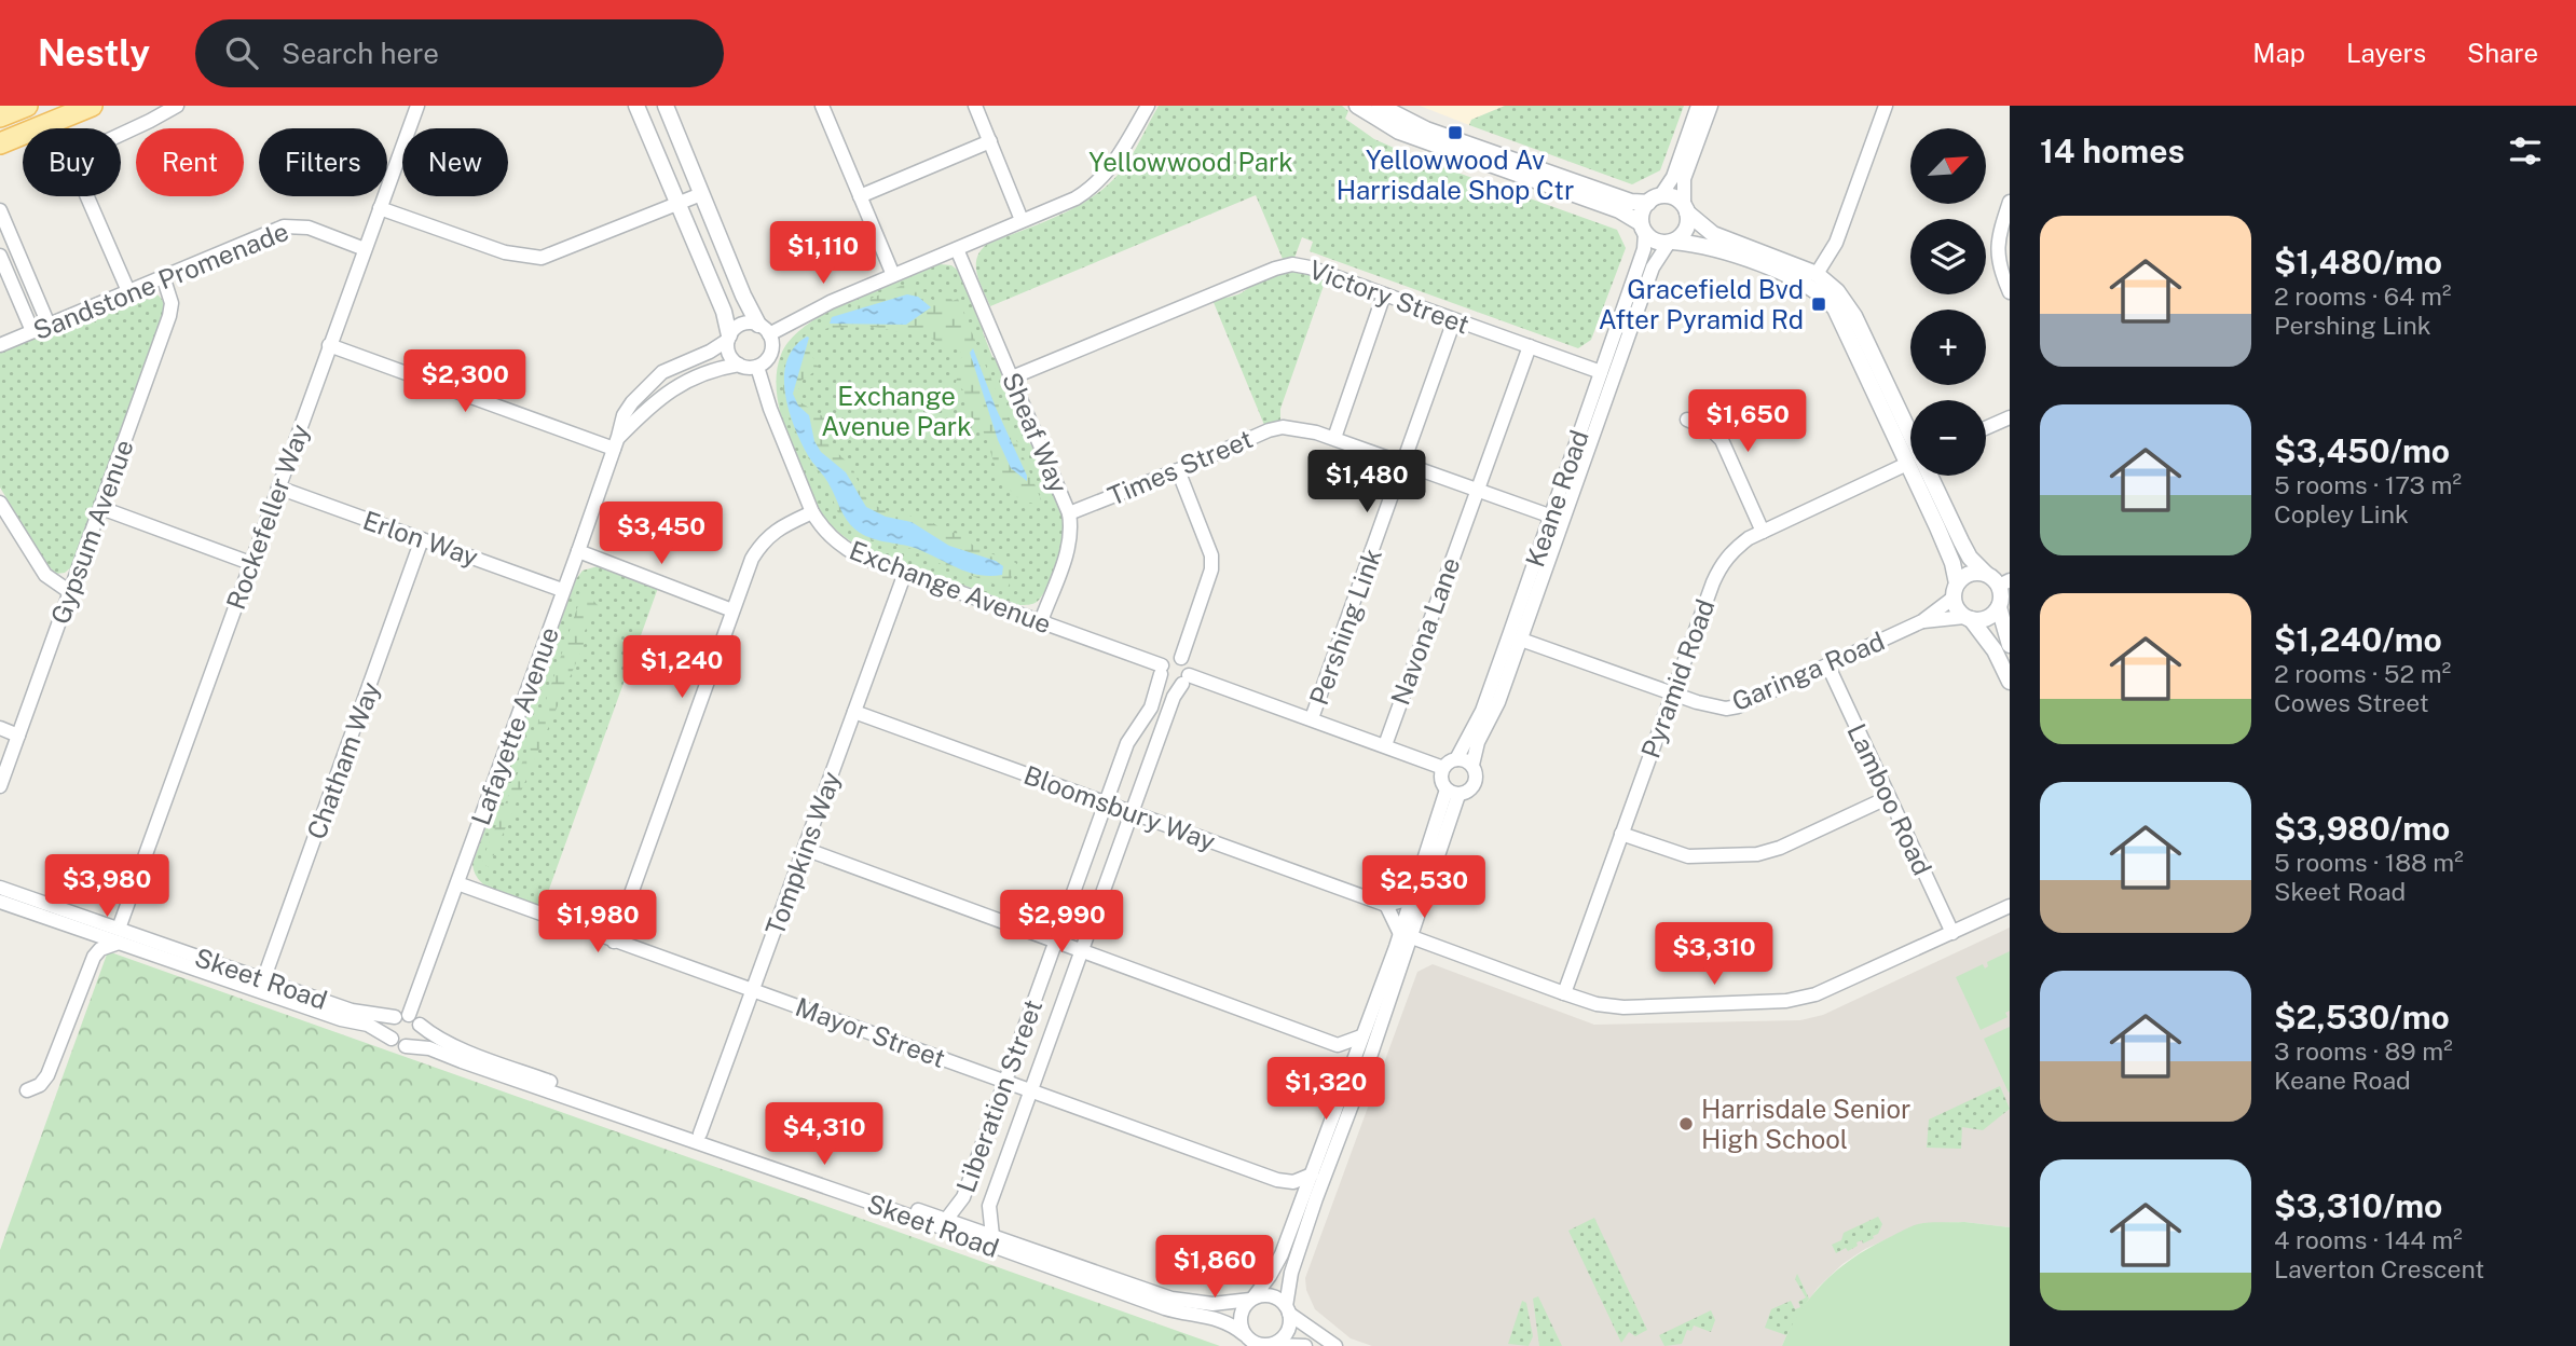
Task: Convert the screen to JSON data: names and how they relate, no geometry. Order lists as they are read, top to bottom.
{
  "streets": {
    "street": [
      "Sandstone Promenade",
      "Victory Street",
      "Sheaf Way",
      "Times Street",
      "Keane Road",
      "Rockefeller Way",
      "Gypsum Avenue",
      "Erlon Way",
      "Exchange Avenue",
      "Pershing Link",
      "Navona Lane",
      "Garinga Road",
      "Pyramid Road",
      "Lafayette Avenue",
      "Chatham Way",
      "Lamboo Road",
      "Bloomsbury Way",
      "Tompkins Way",
      "Skeet Road",
      "Mayor Street",
      "Liberation Street"
    ]
  },
  "crossings": [
    ["Sandstone Promenade", "Rockefeller Way"],
    ["Sandstone Promenade", "Gypsum Avenue"],
    ["Victory Street", "Sheaf Way"],
    ["Victory Street", "Keane Road"],
    ["Victory Street", "Pershing Link"],
    ["Victory Street", "Navona Lane"],
    ["Sheaf Way", "Times Street"],
    ["Sheaf Way", "Exchange Avenue"],
    ["Times Street", "Keane Road"],
    ["Times Street", "Pershing Link"],
    ["Times Street", "Navona Lane"],
    ["Keane Road", "Garinga Road"],
    ["Keane Road", "Skeet Road"],
    ["Rockefeller Way", "Erlon Way"],
    ["Rockefeller Way", "Skeet Road"],
    ["Erlon Way", "Lafayette Avenue"],
    ["Erlon Way", "Chatham Way"],
    ["Exchange Avenue", "Lafayette Avenue"],
    ["Exchange Avenue", "Tompkins Way"],
    ["Exchange Avenue", "Liberation Street"],
    ["Garinga Road", "Pyramid Road"],
    ["Garinga Road", "Lamboo Road"],
    ["Lafayette Avenue", "Skeet Road"],
    ["Lafayette Avenue", "Mayor Street"],
    ["Chatham Way", "Skeet Road"],
    ["Bloomsbury Way", "Tompkins Way"],
    ["Bloomsbury Way", "Liberation Street"],
    ["Tompkins Way", "Skeet Road"],
    ["Tompkins Way", "Mayor Street"],
    ["Skeet Road", "Liberation Street"],
    ["Mayor Street", "Liberation Street"]
  ],
  "parks": ["Yellowwood Park", "Exchange Avenue Park"],
  "places": {
    "transit": ["Yellowwood Av Harrisdale Shop Ctr", "Gracefield Bvd After Pyramid Rd"],
    "other": ["Harrisdale Senior High School"]
  },
  "north": "top right",
  "page": {
    "header": "Nestly",
    "search": "Search here",
    "nav": ["Map", "Layers", "Share"],
    "heading": "14 homes",
    "map_buttons": ["+", "−"],
    "chip": [
      "Buy",
      "Rent",
      "Filters",
      "New"
    ],
    "list": [
      {
        "name": "$1,480/mo",
        "note": "2 rooms · 64 m² · Pershing Link"
      },
      {
        "name": "$3,450/mo",
        "note": "5 rooms · 173 m² · Copley Link"
      },
      {
        "name": "$1,240/mo",
        "note": "2 rooms · 52 m² · Cowes Street"
      },
      {
        "name": "$3,980/mo",
        "note": "5 rooms · 188 m² · Skeet Road"
      },
      {
        "name": "$2,530/mo",
        "note": "3 rooms · 89 m² · Keane Road"
      },
      {
        "name": "$3,310/mo",
        "note": "4 rooms · 144 m² · Laverton Crescent"
      }
    ],
    "price": [
      "$1,110",
      "$2,300",
      "$1,650",
      "$1,480",
      "$3,450",
      "$1,240",
      "$3,980",
      "$2,530",
      "$1,980",
      "$2,990",
      "$3,310",
      "$1,320",
      "$4,310",
      "$1,860"
    ]
  }
}
